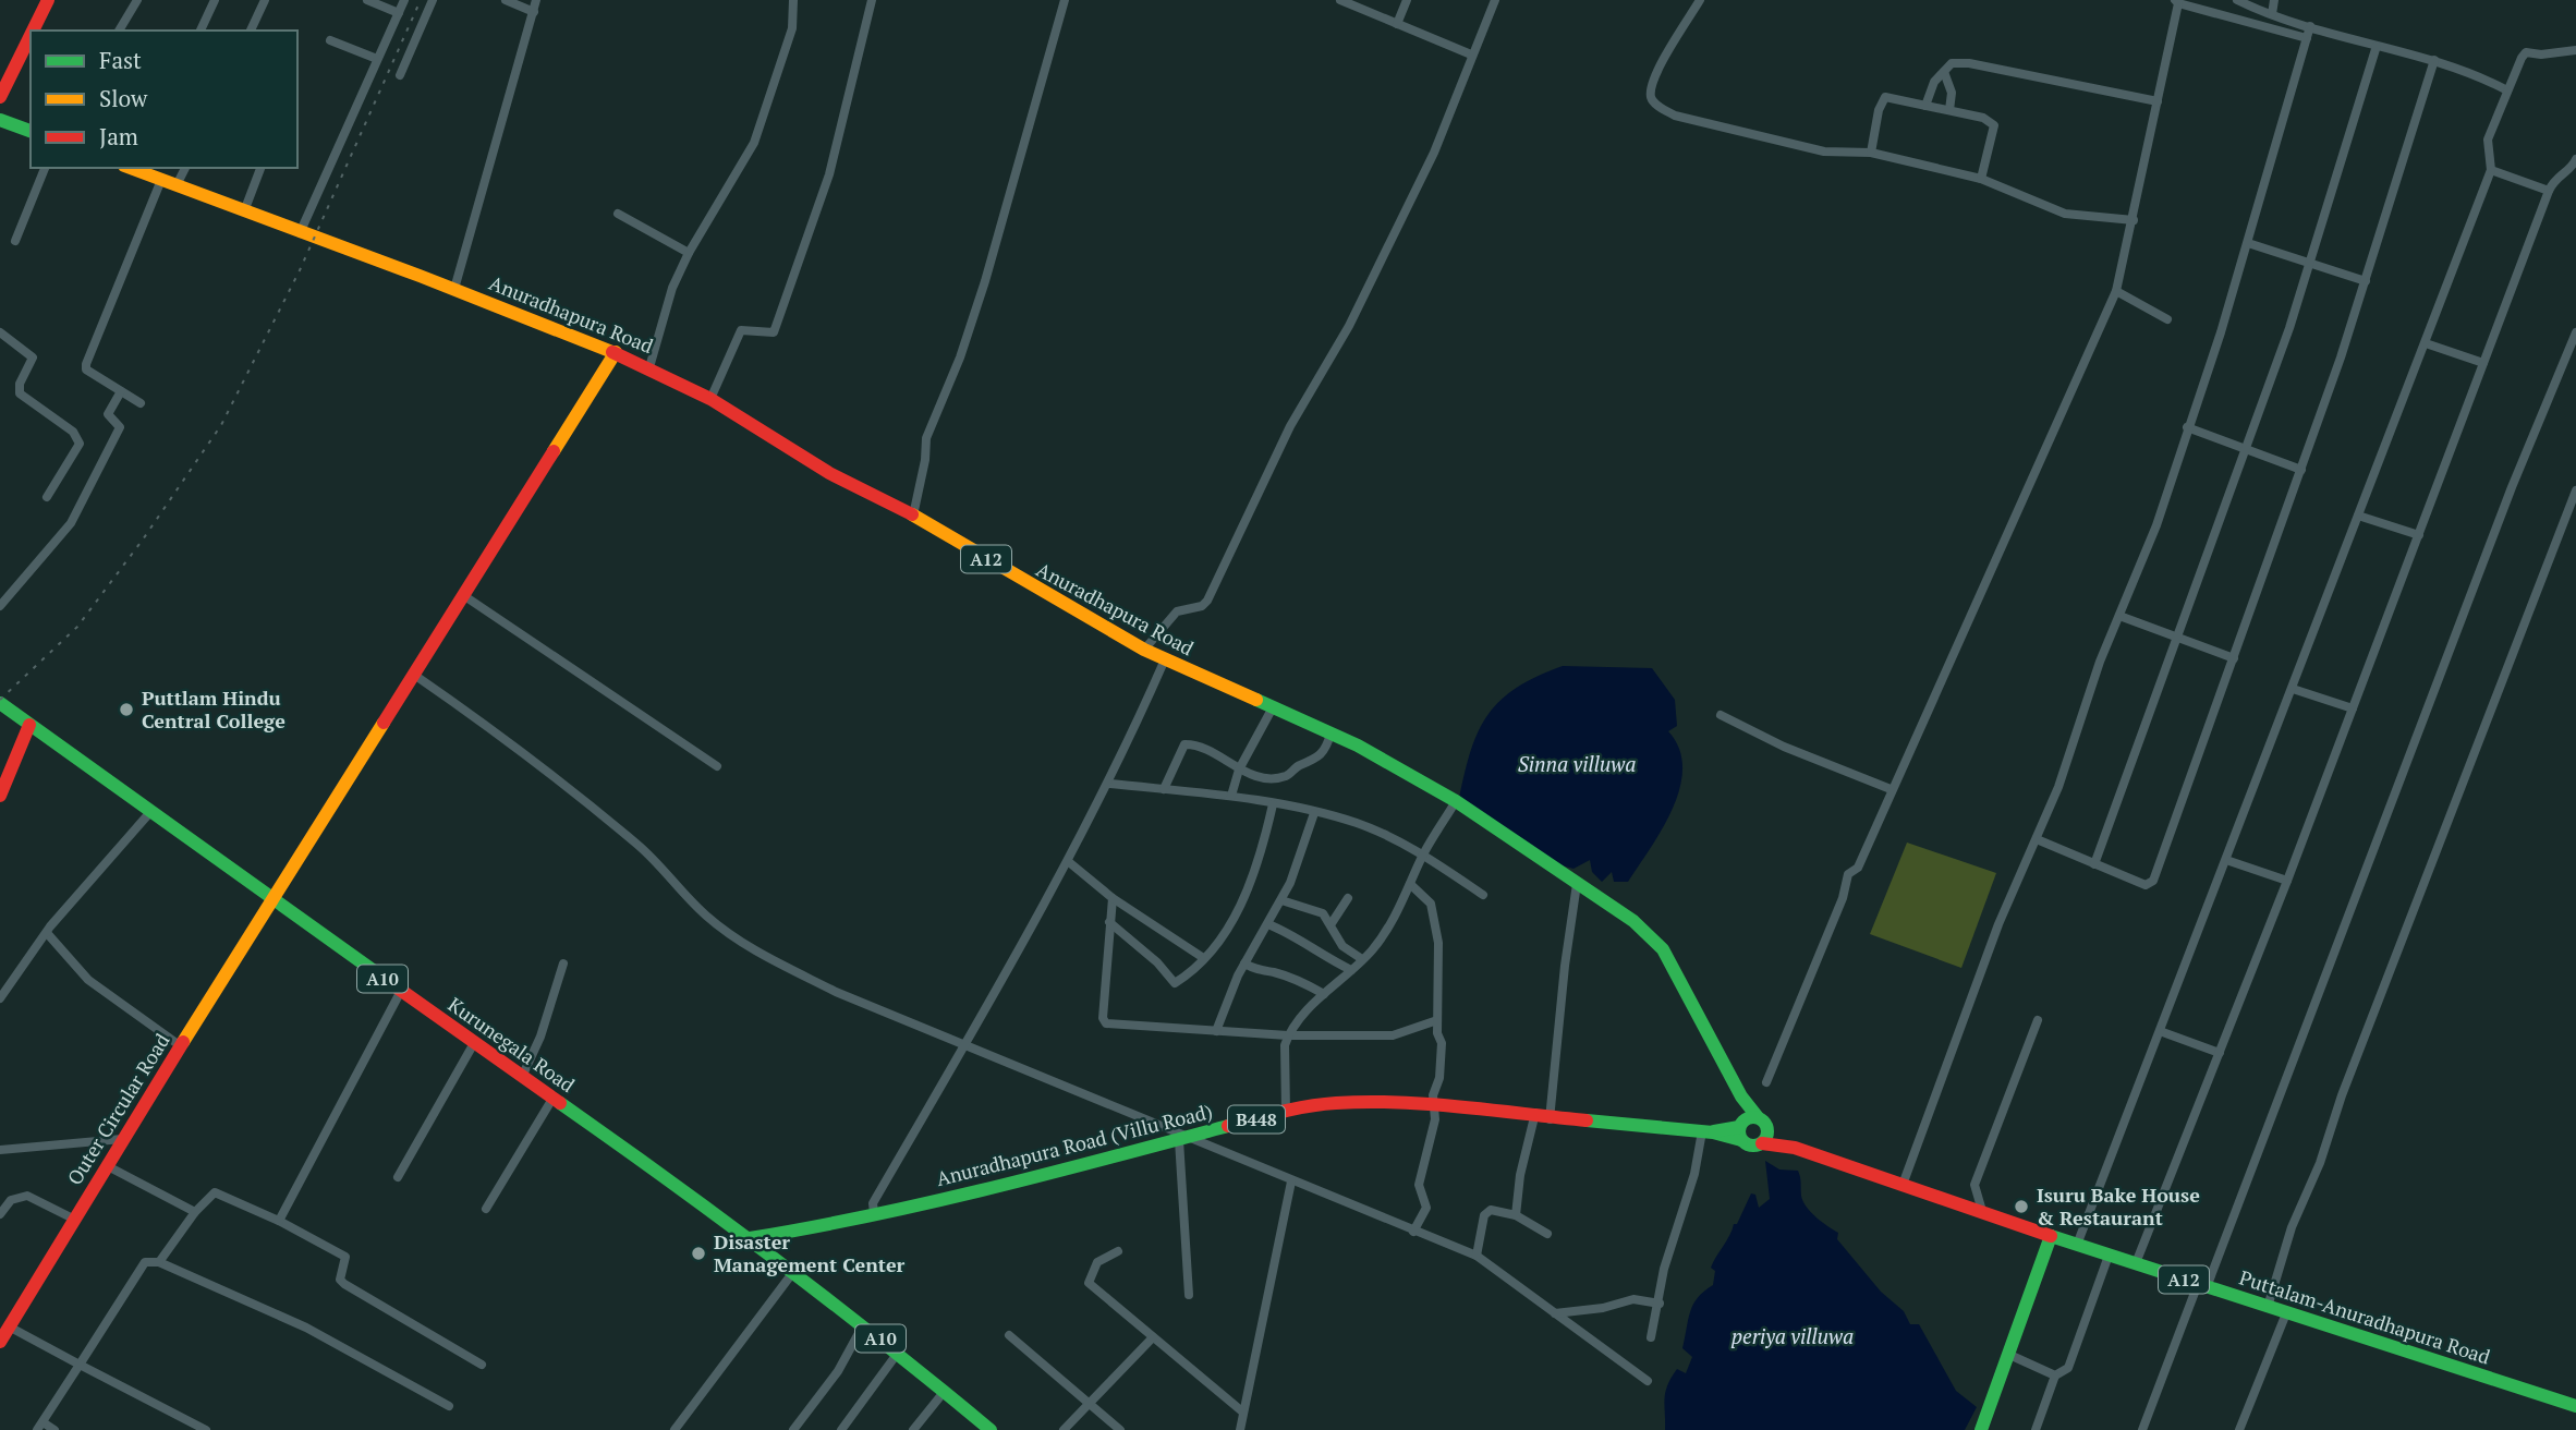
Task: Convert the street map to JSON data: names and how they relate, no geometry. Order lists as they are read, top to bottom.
{
  "streets": {
    "main road": [
      "Anuradhapura Road",
      "A12",
      "A10",
      "Kurunegala Road",
      "Outer Circular Road",
      "B448",
      "Anuradhapura Road (Villu Road)",
      "Puttalam-Anuradhapura Road"
    ]
  },
  "crossings": [
    ["Anuradhapura Road", "A12"],
    ["Anuradhapura Road", "Outer Circular Road"],
    ["Anuradhapura Road", "Anuradhapura Road (Villu Road)"],
    ["Anuradhapura Road", "Puttalam-Anuradhapura Road"],
    ["A12", "Anuradhapura Road (Villu Road)"],
    ["A12", "Puttalam-Anuradhapura Road"],
    ["Kurunegala Road", "Outer Circular Road"],
    ["Kurunegala Road", "Anuradhapura Road (Villu Road)"]
  ],
  "water": ["Sinna villuwa", "periya villuwa"],
  "places": ["Puttlam Hindu Central College", "Isuru Bake House & Restaurant", "Disaster Management Center"],
  "legend": ["Fast", "Slow", "Jam"]
}
